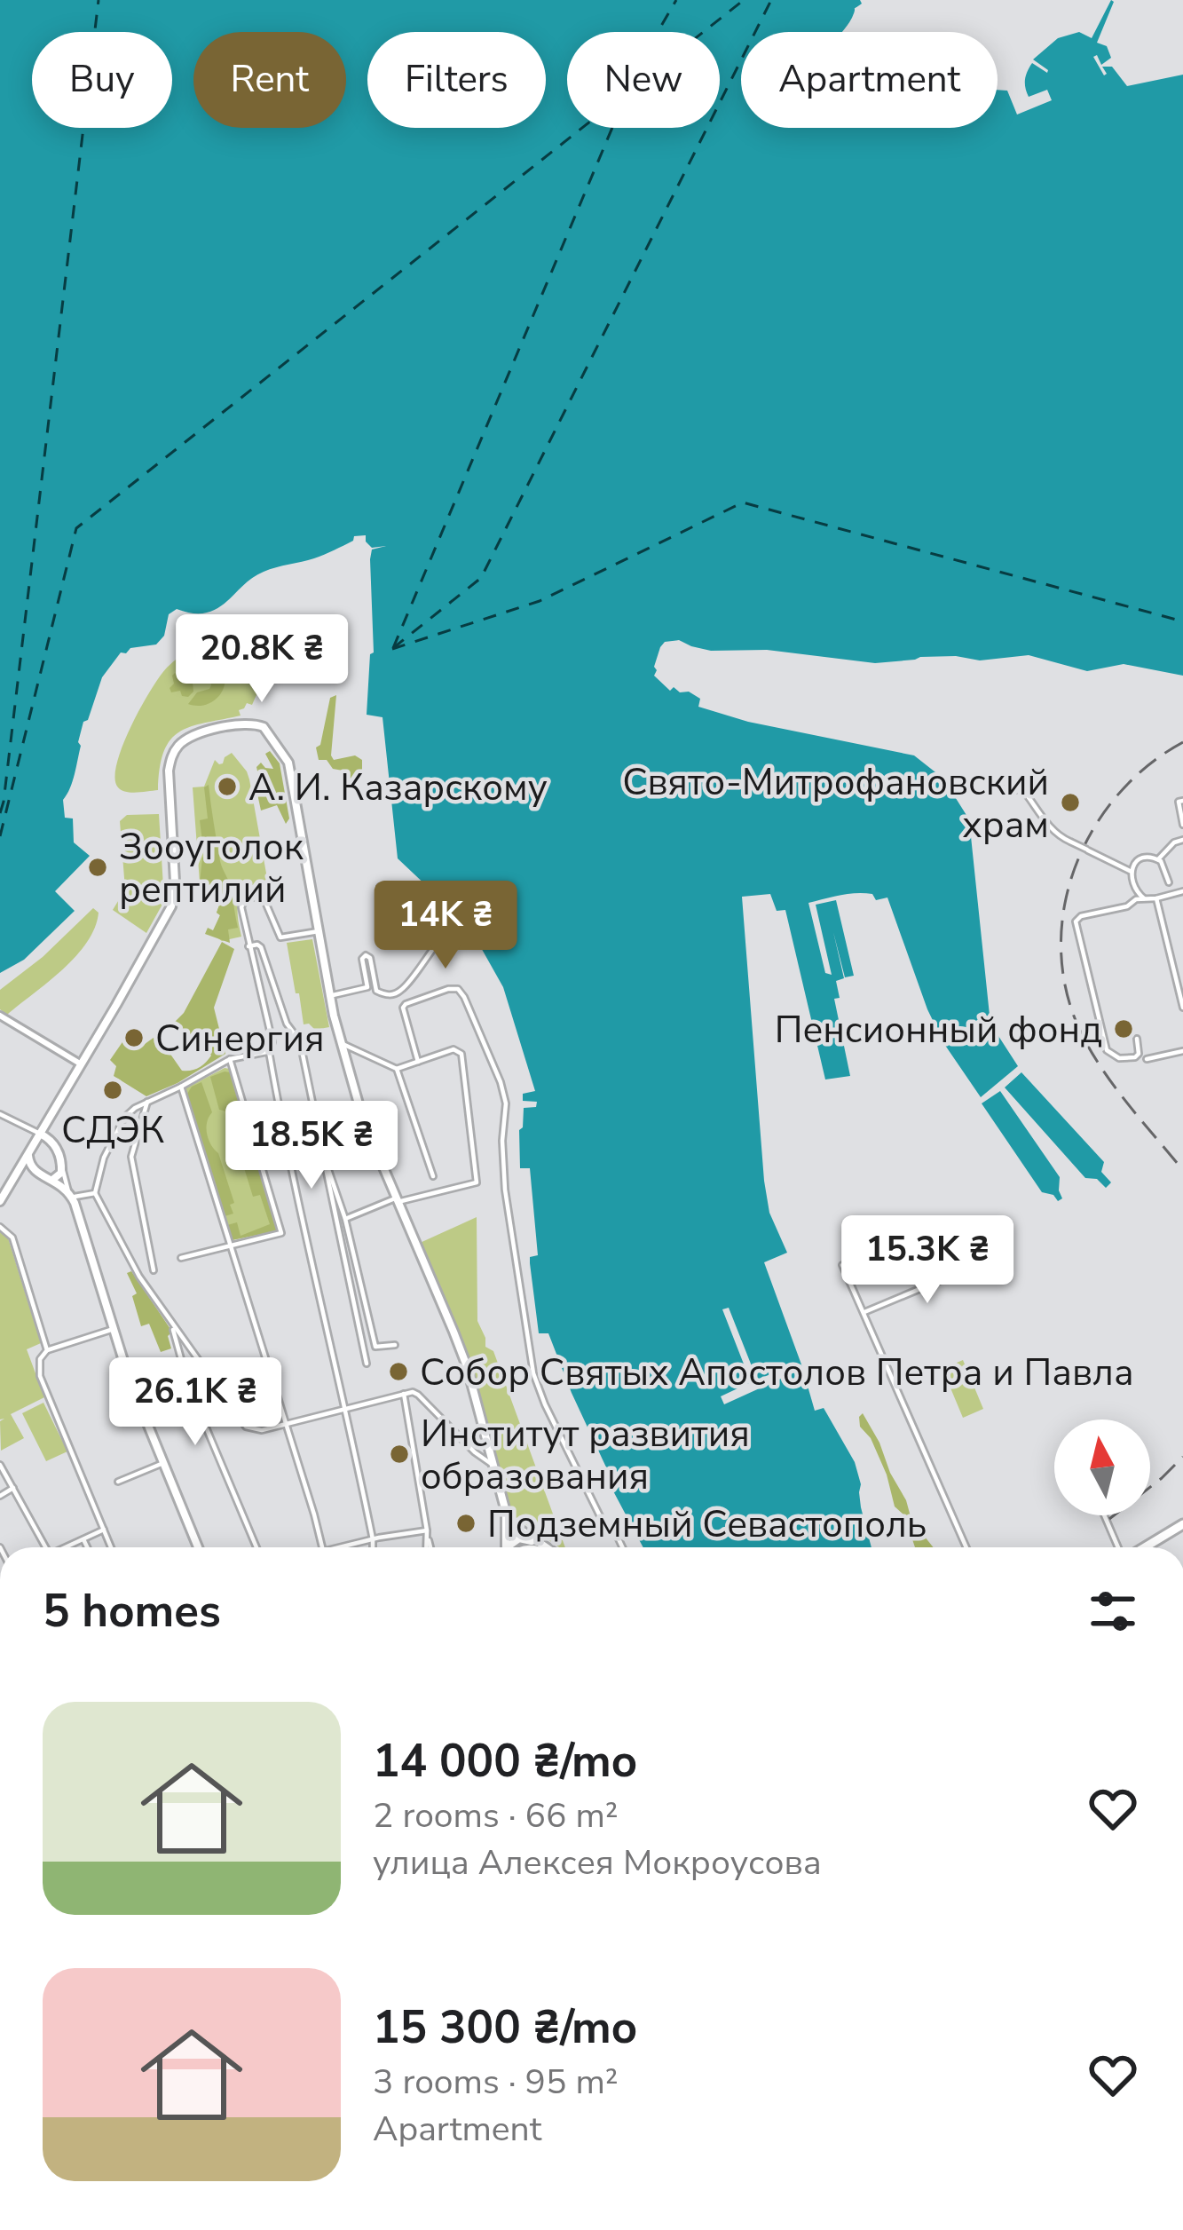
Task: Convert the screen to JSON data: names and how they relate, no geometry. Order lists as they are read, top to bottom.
{
  "places": [
    "А. И. Казарскому",
    "Свято-Митрофановский храм",
    "Зооуголок рептилий",
    "Пенсионный фонд",
    "Синергия",
    "СДЭК",
    "Собор Святых Апостолов Петра и Павла",
    "Институт развития образования",
    "Подземный Севастополь"
  ],
  "north": "top",
  "page": {
    "chip": [
      "Buy",
      "Rent",
      "Filters",
      "New",
      "Apartment"
    ],
    "price": [
      "20.8K ₴",
      "14K ₴",
      "18.5K ₴",
      "15.3K ₴",
      "26.1K ₴"
    ],
    "heading": "5 homes",
    "list": [
      {
        "name": "14 000 ₴/mo",
        "note": "2 rooms · 66 m² · улица Алексея Мокроусова"
      },
      {
        "name": "15 300 ₴/mo",
        "note": "3 rooms · 95 m² · Apartment"
      }
    ]
  }
}
